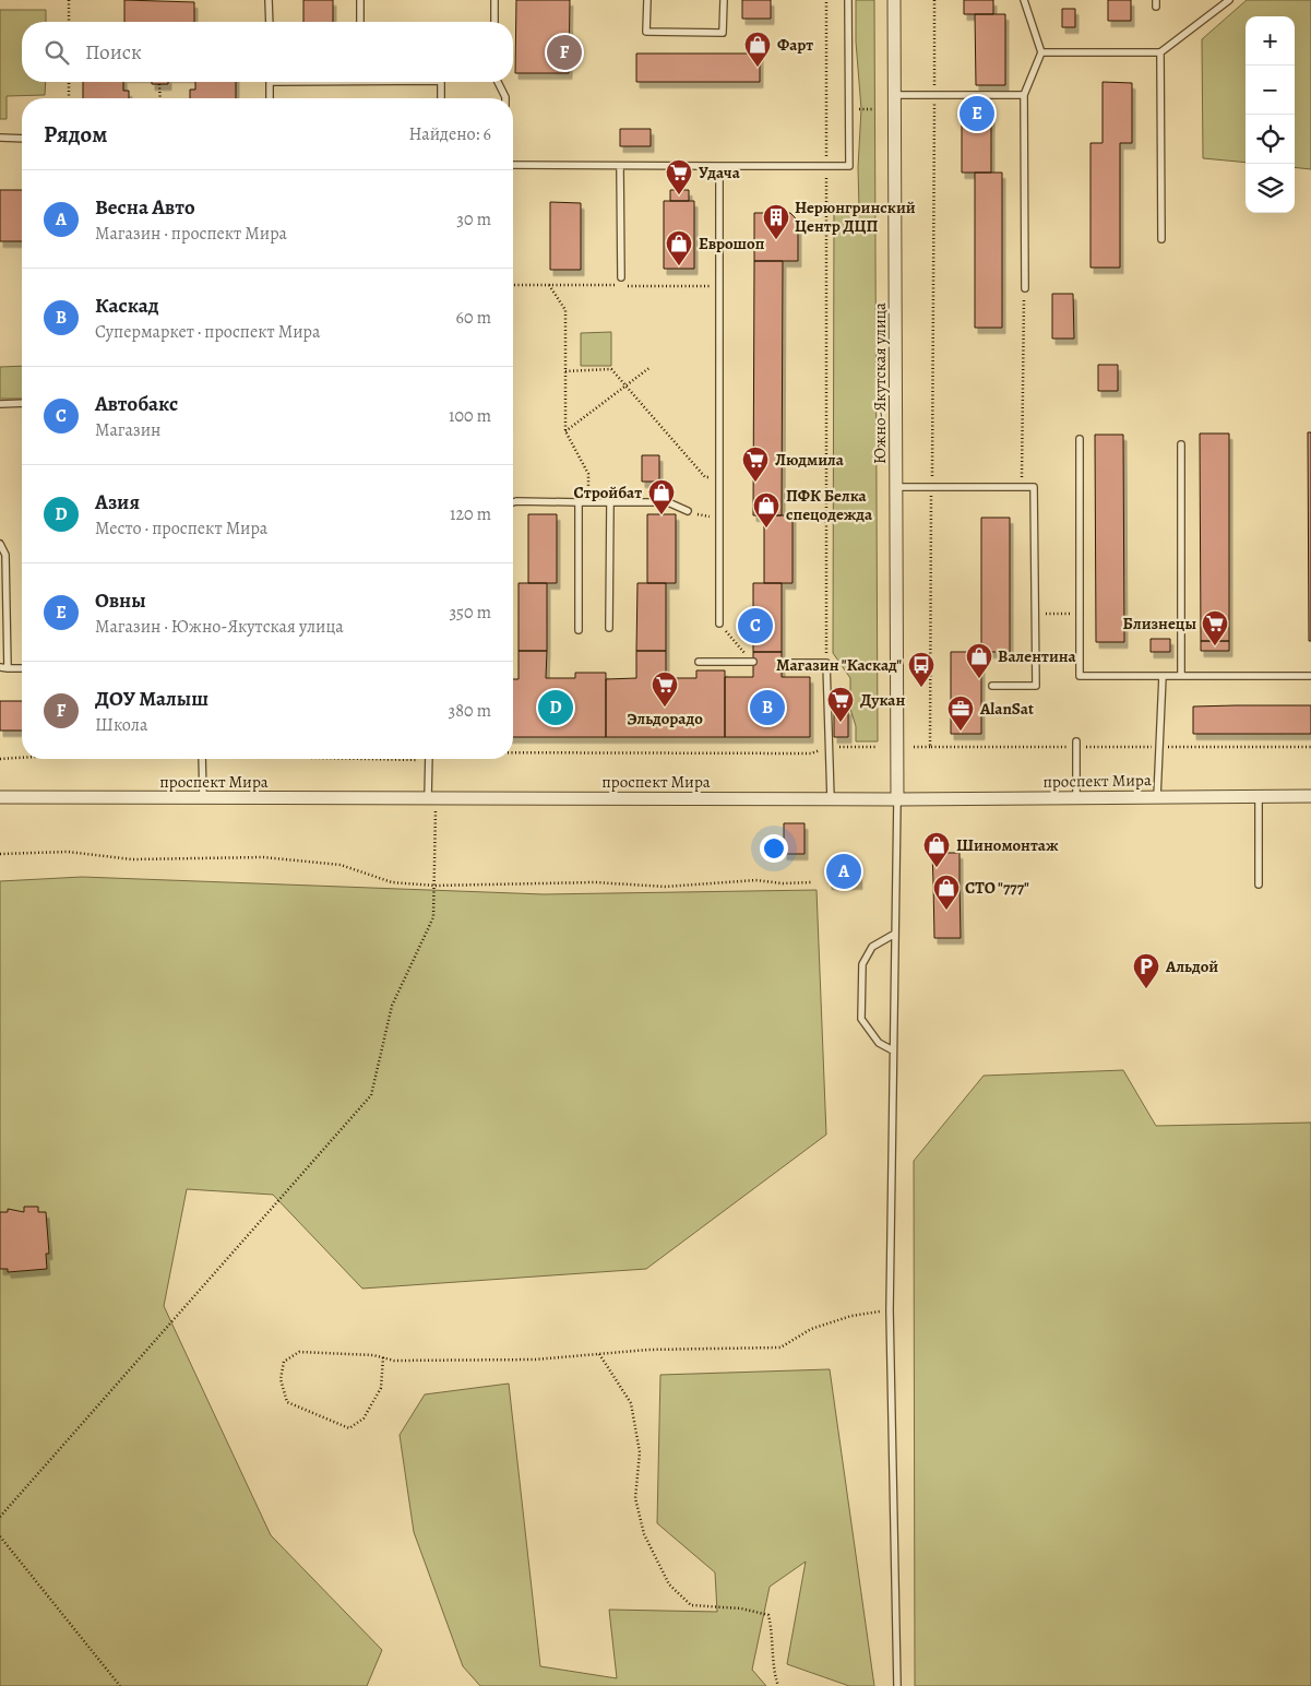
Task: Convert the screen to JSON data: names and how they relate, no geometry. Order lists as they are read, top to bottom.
{
  "streets": {
    "street": ["Южно-Якутская улица", "проспект Мира"]
  },
  "crossings": [
    ["Южно-Якутская улица", "проспект Мира"]
  ],
  "places": {
    "shop": [
      "Фарт",
      "Еврошоп",
      "Стройбат",
      "ПФК Белка спецодежда",
      "Валентина",
      "Шиномонтаж",
      "СТО \"777\""
    ],
    "supermarket": [
      "Удача",
      "Людмила",
      "Близнецы",
      "Эльдорадо",
      "Дукан"
    ],
    "building": ["Нерюнгринский Центр ДЦП"],
    "bus stop": ["Магазин \"Каскад\""],
    "office": ["AlanSat"],
    "parking": ["Альдой"]
  },
  "page": {
    "map_buttons": ["+", "−"],
    "search": "Поиск",
    "pins": [
      "F",
      "E",
      "C",
      "B",
      "D",
      "A"
    ],
    "heading": ["Рядом", "Найдено: 6"],
    "list": [
      {
        "mark": "A",
        "name": "Весна Авто",
        "note": "Магазин · проспект Мира",
        "value": "30 m"
      },
      {
        "mark": "B",
        "name": "Каскад",
        "note": "Супермаркет · проспект Мира",
        "value": "60 m"
      },
      {
        "mark": "C",
        "name": "Автобакс",
        "note": "Магазин",
        "value": "100 m"
      },
      {
        "mark": "D",
        "name": "Азия",
        "note": "Место · проспект Мира",
        "value": "120 m"
      },
      {
        "mark": "E",
        "name": "Овны",
        "note": "Магазин · Южно-Якутская улица",
        "value": "350 m"
      },
      {
        "mark": "F",
        "name": "ДОУ Малыш",
        "note": "Школа",
        "value": "380 m"
      }
    ]
  }
}
